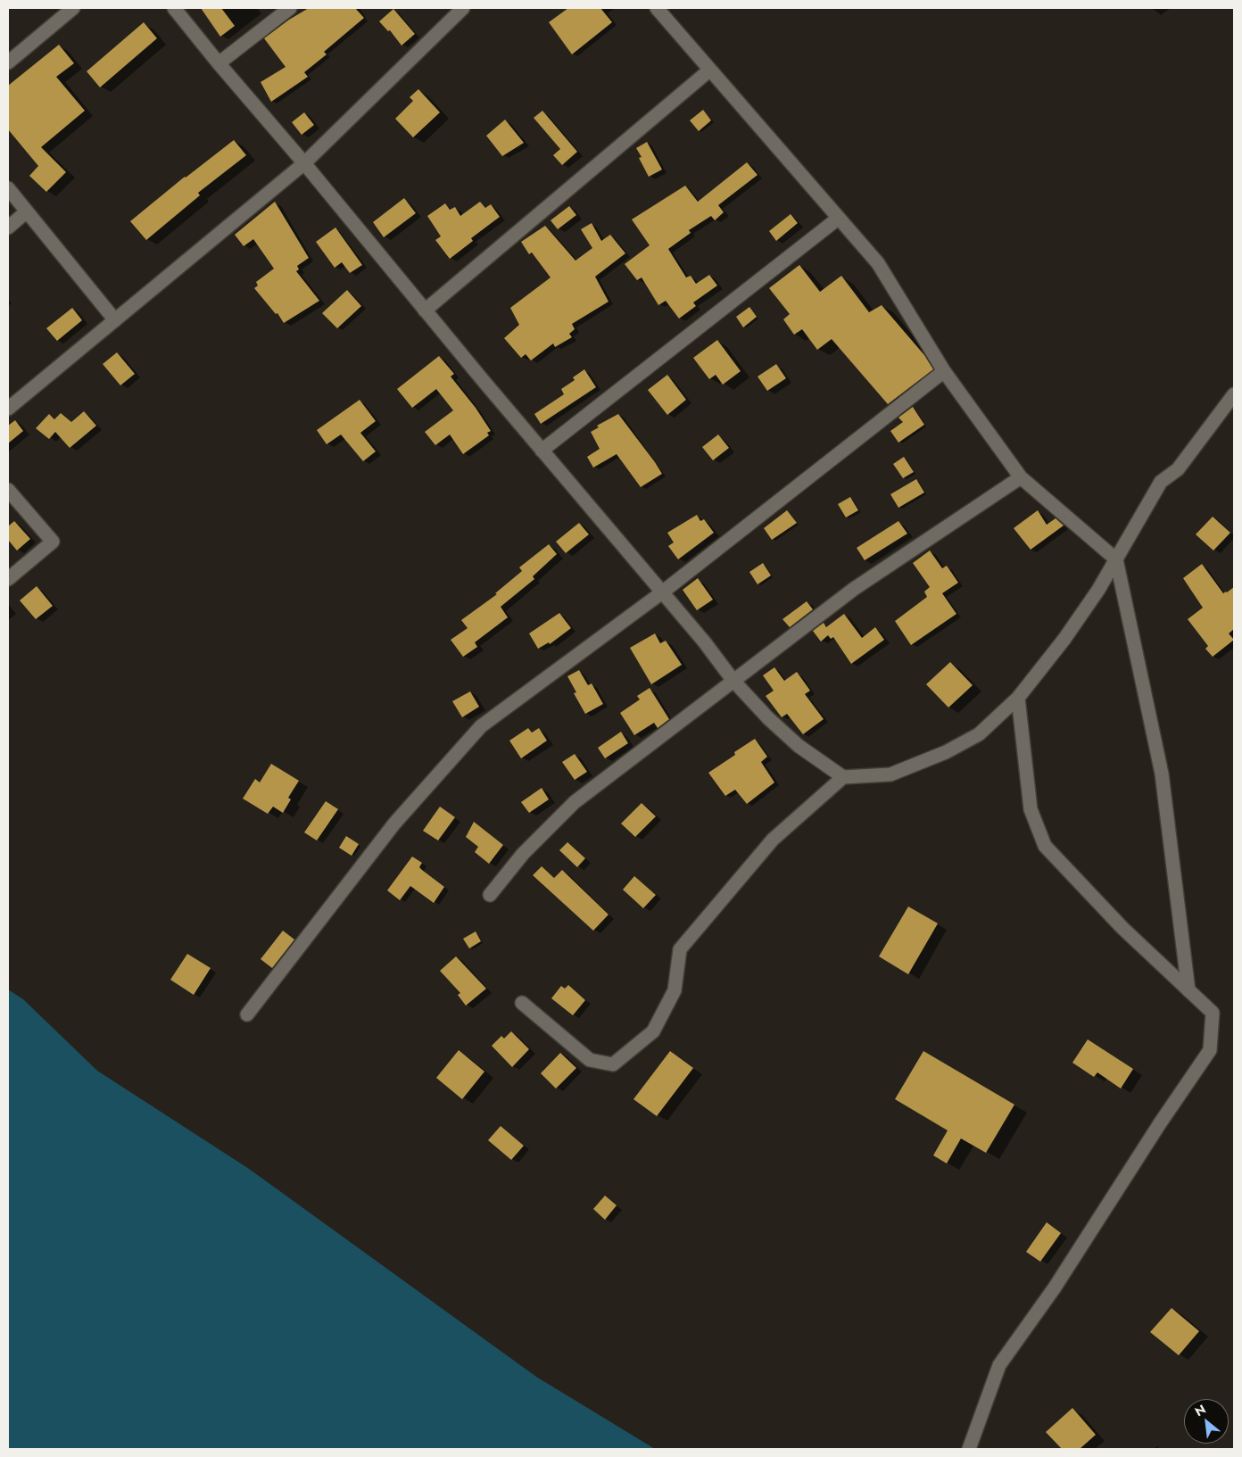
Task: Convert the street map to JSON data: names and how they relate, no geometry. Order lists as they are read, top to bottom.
{
  "north": "top left"
}
